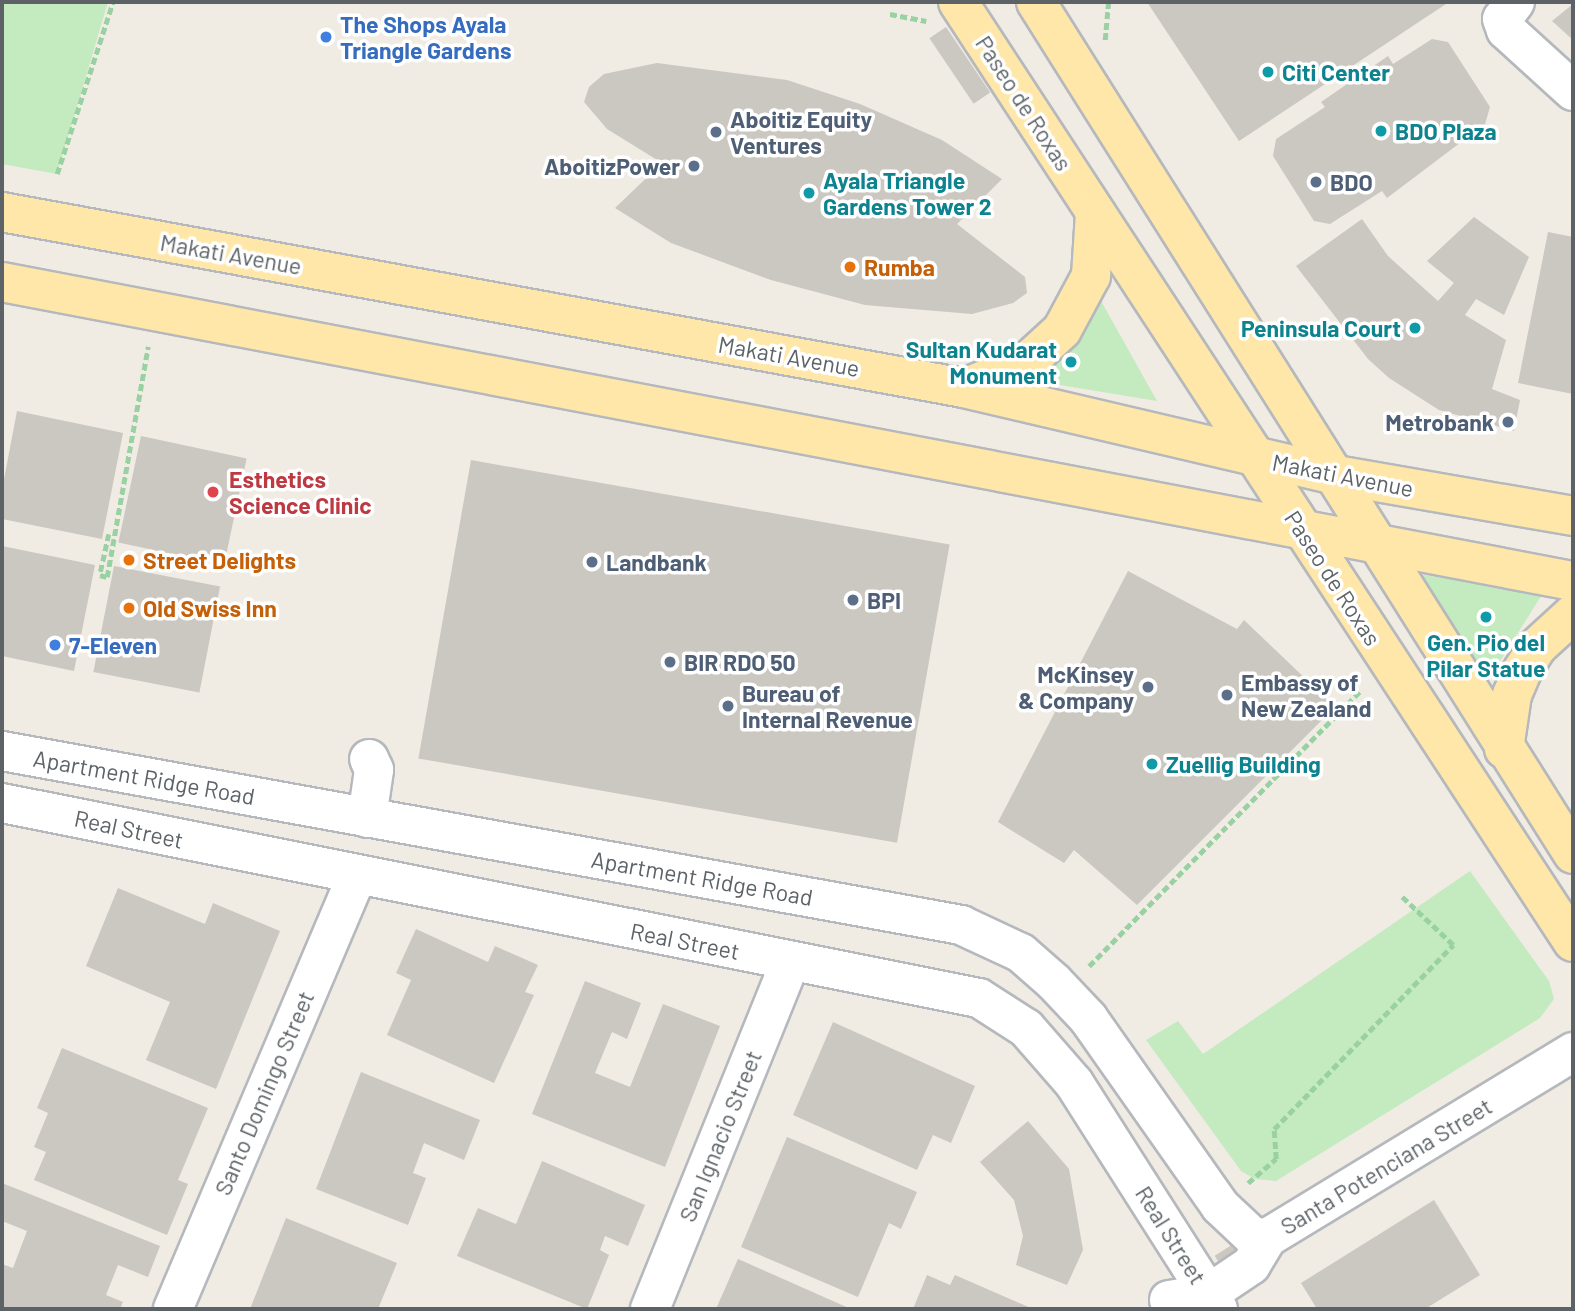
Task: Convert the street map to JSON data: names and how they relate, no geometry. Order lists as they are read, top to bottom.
{
  "streets": {
    "main road": ["Paseo de Roxas", "Makati Avenue"],
    "street": [
      "Apartment Ridge Road",
      "Real Street",
      "Santo Domingo Street",
      "San Ignacio Street",
      "Santa Potenciana Street"
    ]
  },
  "crossings": [
    ["Paseo de Roxas", "Makati Avenue"],
    ["Apartment Ridge Road", "Santa Potenciana Street"],
    ["Real Street", "Santo Domingo Street"],
    ["Real Street", "San Ignacio Street"],
    ["Real Street", "Santa Potenciana Street"]
  ],
  "places": [
    "The Shops Ayala Triangle Gardens",
    "Citi Center",
    "BDO Plaza",
    "Aboitiz Equity Ventures",
    "AboitizPower",
    "BDO",
    "Ayala Triangle Gardens Tower 2",
    "Rumba",
    "Peninsula Court",
    "Sultan Kudarat Monument",
    "Metrobank",
    "Esthetics Science Clinic",
    "Street Delights",
    "Landbank",
    "BPI",
    "Old Swiss Inn",
    "Gen. Pio del Pilar Statue",
    "7-Eleven",
    "BIR RDO 50",
    "McKinsey & Company",
    "Embassy of New Zealand",
    "Bureau of Internal Revenue",
    "Zuellig Building"
  ]
}
